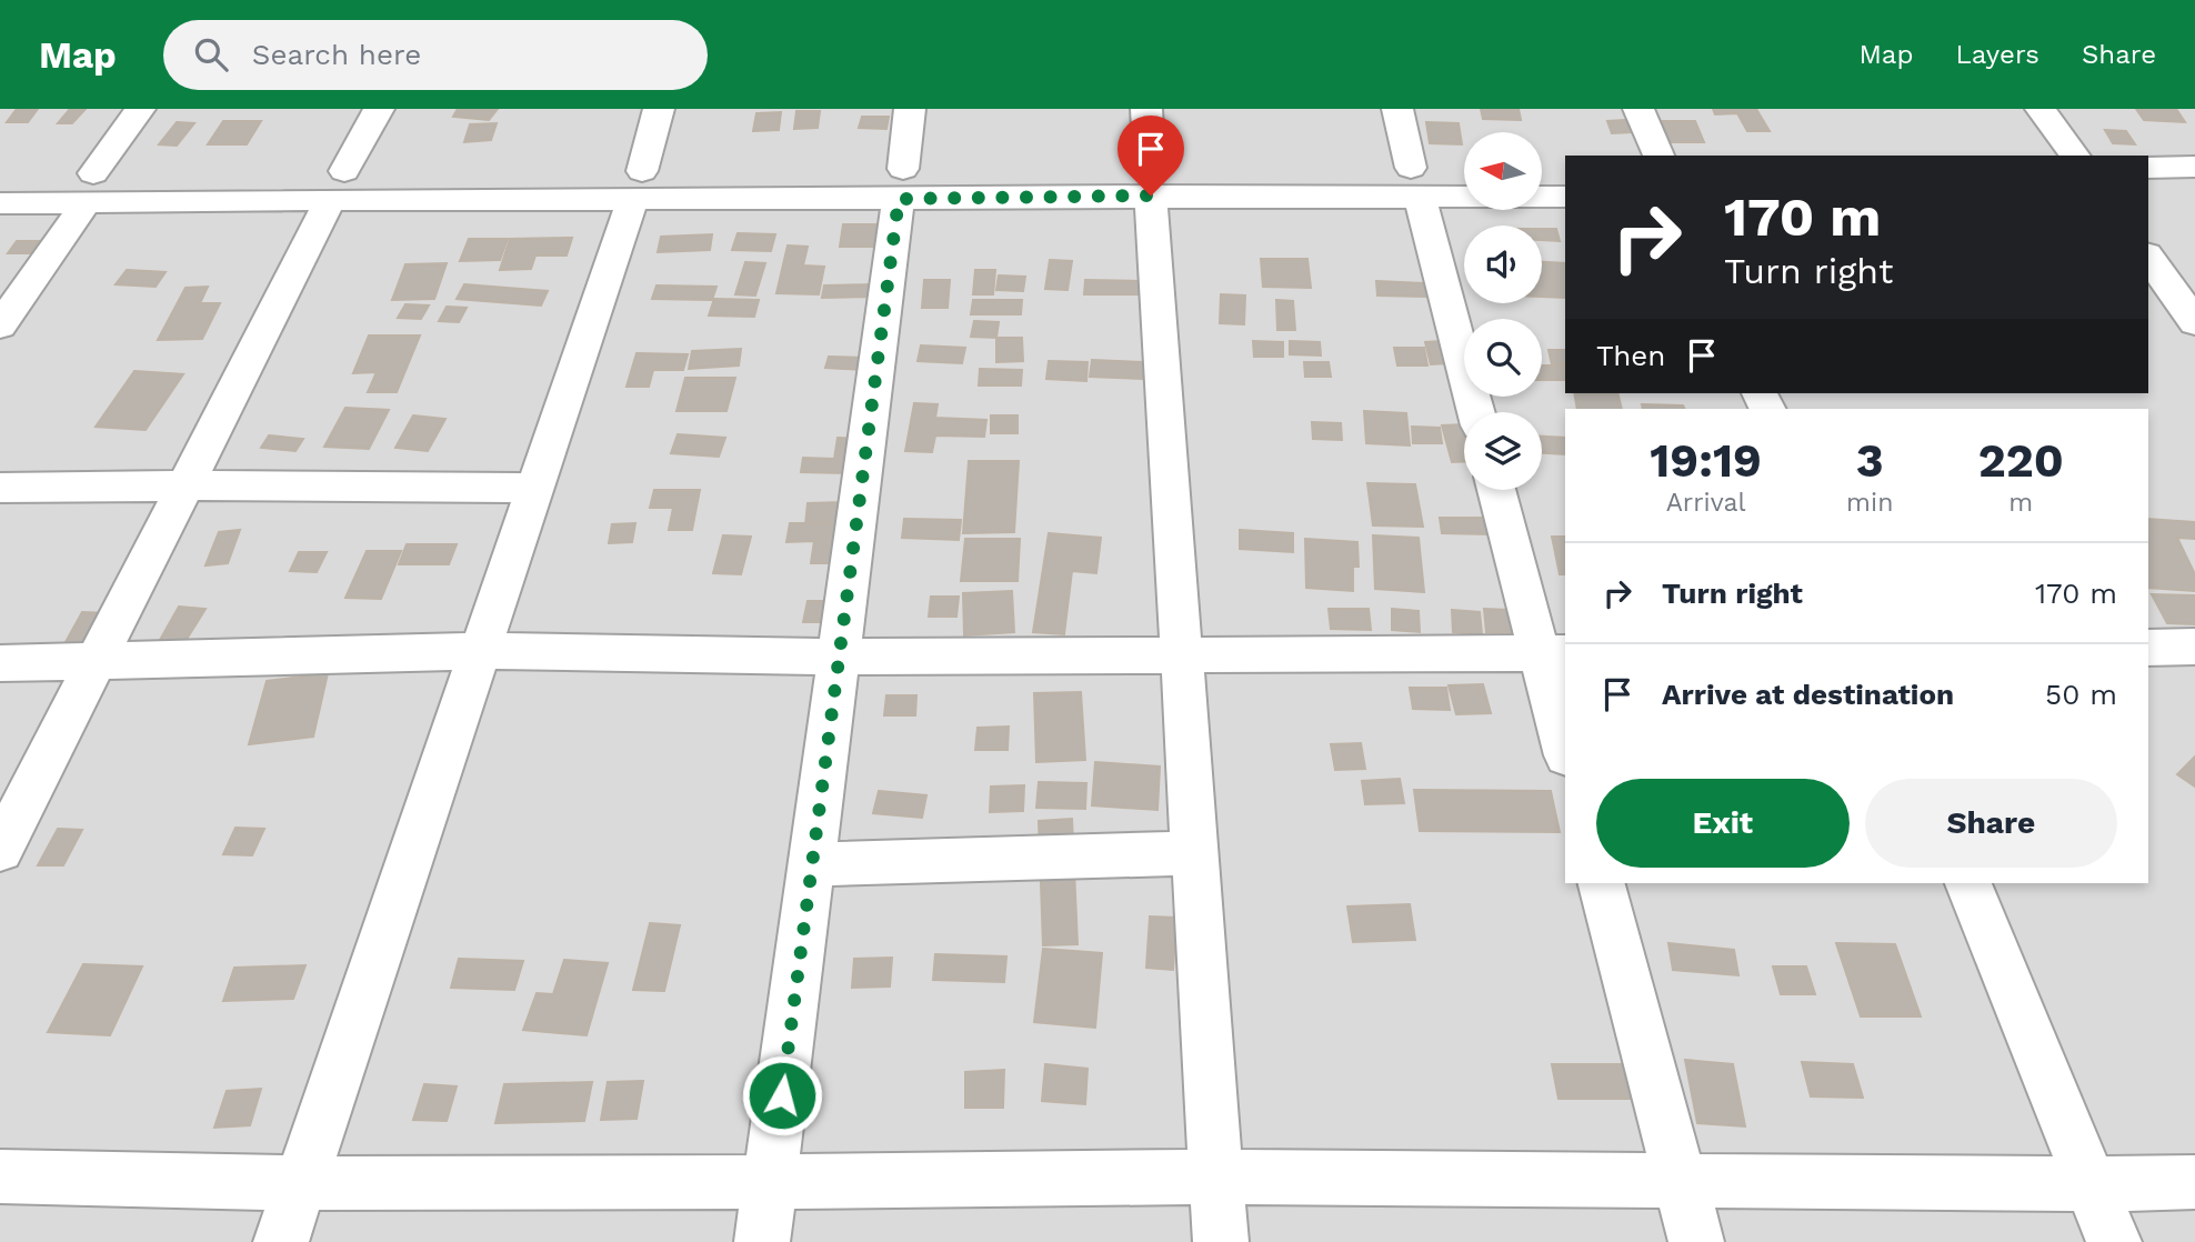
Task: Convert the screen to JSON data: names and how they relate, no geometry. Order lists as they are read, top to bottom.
{
  "north": "left",
  "page": {
    "header": "Map",
    "search": "Search here",
    "nav": ["Map", "Layers", "Share"],
    "turn": ["170 m", "Turn right"],
    "then": "Then",
    "eta": [
      "19:19",
      "Arrival",
      "3",
      "min",
      "220",
      "m"
    ],
    "list": [
      {
        "name": "Turn right",
        "value": "170 m"
      },
      {
        "name": "Arrive at destination",
        "value": "50 m"
      }
    ],
    "buttons": ["Exit", "Share"]
  }
}
